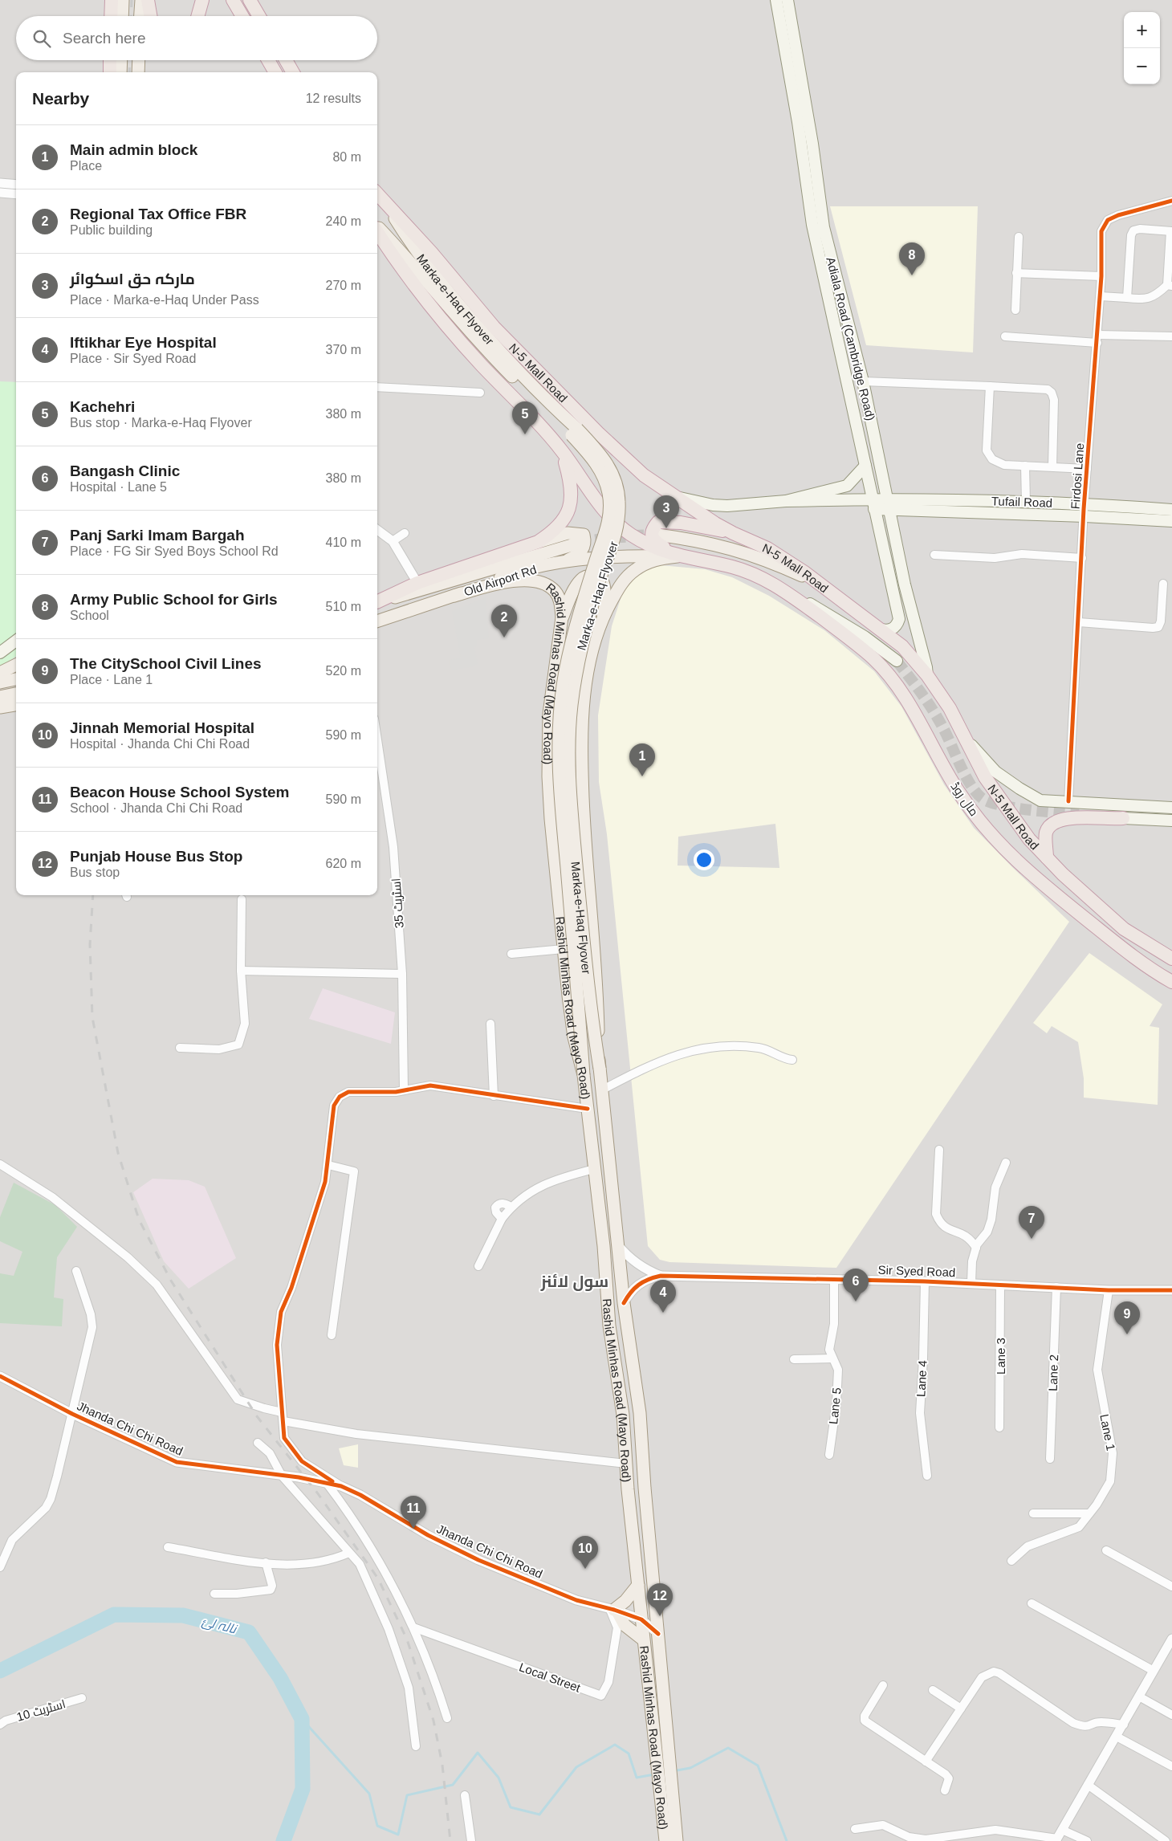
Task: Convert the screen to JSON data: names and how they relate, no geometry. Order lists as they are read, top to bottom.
{
  "streets": {
    "highway": ["N-5 Mall Road", "مال روڈ"],
    "main road": [
      "Marka-e-Haq Flyover",
      "Adiala Road (Cambridge Road)",
      "Tufail Road",
      "Old Airport Rd",
      "Rashid Minhas Road (Mayo Road)"
    ],
    "street": [
      "Firdosi Lane",
      "اسٹریٹ 35",
      "Sir Syed Road",
      "Lane 3",
      "Lane 2",
      "Lane 4",
      "Lane 5",
      "Jhanda Chi Chi Road",
      "Lane 1",
      "Local Street",
      "اسٹریٹ 10"
    ]
  },
  "crossings": [
    ["Marka-e-Haq Flyover", "N-5 Mall Road"],
    ["Marka-e-Haq Flyover", "Rashid Minhas Road (Mayo Road)"],
    ["Adiala Road (Cambridge Road)", "N-5 Mall Road"],
    ["Adiala Road (Cambridge Road)", "Tufail Road"],
    ["Firdosi Lane", "Tufail Road"],
    ["Old Airport Rd", "Rashid Minhas Road (Mayo Road)"],
    ["Old Airport Rd", "مال روڈ"],
    ["Rashid Minhas Road (Mayo Road)", "مال روڈ"],
    ["Rashid Minhas Road (Mayo Road)", "Sir Syed Road"],
    ["Rashid Minhas Road (Mayo Road)", "Jhanda Chi Chi Road"],
    ["Sir Syed Road", "Lane 3"],
    ["Sir Syed Road", "Lane 2"],
    ["Sir Syed Road", "Lane 4"],
    ["Sir Syed Road", "Lane 5"],
    ["Sir Syed Road", "Lane 1"],
    ["Jhanda Chi Chi Road", "Local Street"]
  ],
  "districts": ["سول لائنز"],
  "water": ["نالہ لئ"],
  "page": {
    "map_buttons": ["+", "−"],
    "search": "Search here",
    "heading": ["Nearby", "12 results"],
    "list": [
      {
        "mark": "1",
        "name": "Main admin block",
        "note": "Place",
        "value": "80 m"
      },
      {
        "mark": "2",
        "name": "Regional Tax Office FBR",
        "note": "Public building",
        "value": "240 m"
      },
      {
        "mark": "3",
        "name": "مارکہ حق اسکوائر",
        "note": "Place · Marka-e-Haq Under Pass",
        "value": "270 m"
      },
      {
        "mark": "4",
        "name": "Iftikhar Eye Hospital",
        "note": "Place · Sir Syed Road",
        "value": "370 m"
      },
      {
        "mark": "5",
        "name": "Kachehri",
        "note": "Bus stop · Marka-e-Haq Flyover",
        "value": "380 m"
      },
      {
        "mark": "6",
        "name": "Bangash Clinic",
        "note": "Hospital · Lane 5",
        "value": "380 m"
      },
      {
        "mark": "7",
        "name": "Panj Sarki Imam Bargah",
        "note": "Place · FG Sir Syed Boys School Rd",
        "value": "410 m"
      },
      {
        "mark": "8",
        "name": "Army Public School for Girls",
        "note": "School",
        "value": "510 m"
      },
      {
        "mark": "9",
        "name": "The CitySchool Civil Lines",
        "note": "Place · Lane 1",
        "value": "520 m"
      },
      {
        "mark": "10",
        "name": "Jinnah Memorial Hospital",
        "note": "Hospital · Jhanda Chi Chi Road",
        "value": "590 m"
      },
      {
        "mark": "11",
        "name": "Beacon House School System",
        "note": "School · Jhanda Chi Chi Road",
        "value": "590 m"
      },
      {
        "mark": "12",
        "name": "Punjab House Bus Stop",
        "note": "Bus stop",
        "value": "620 m"
      }
    ],
    "pins": [
      "8",
      "5",
      "3",
      "2",
      "1",
      "7",
      "6",
      "4",
      "9",
      "11",
      "10",
      "12"
    ]
  }
}
